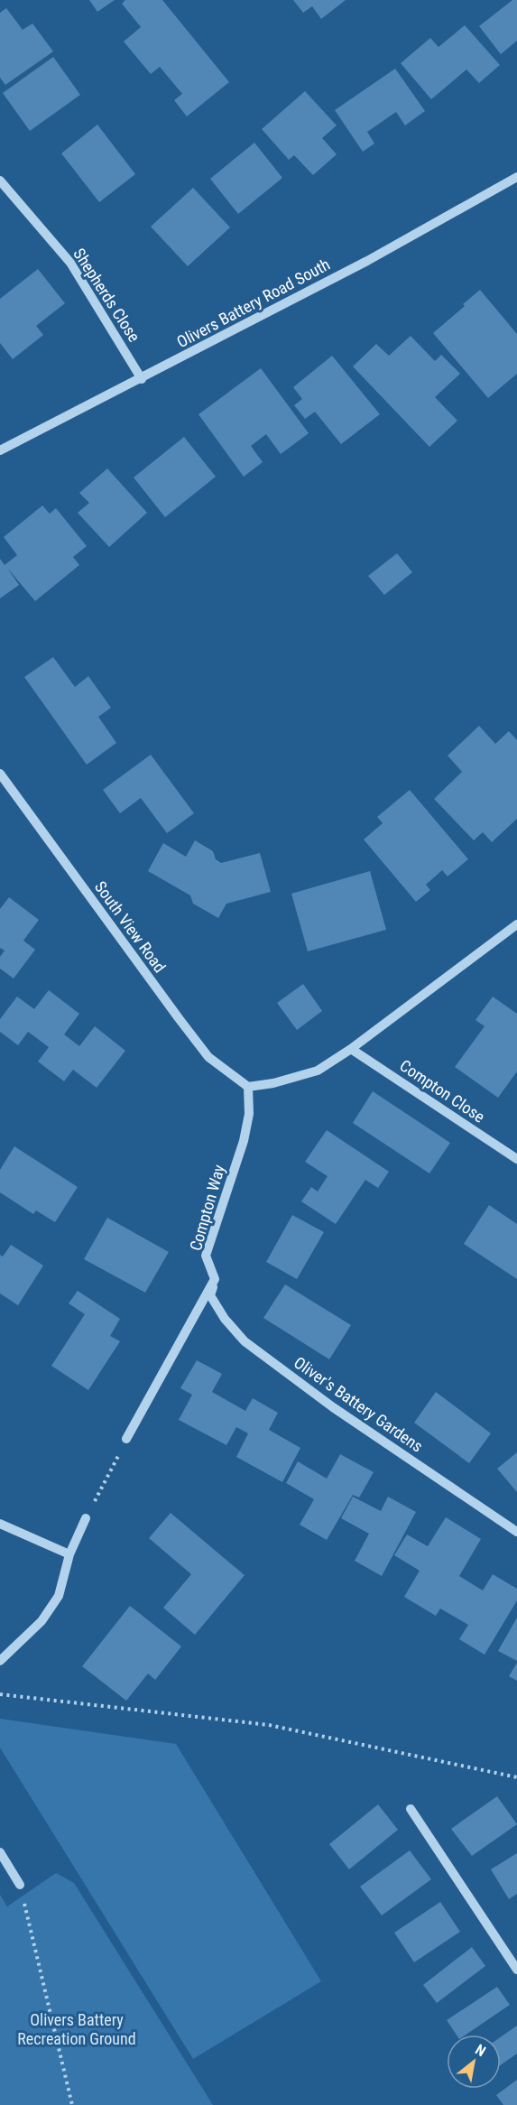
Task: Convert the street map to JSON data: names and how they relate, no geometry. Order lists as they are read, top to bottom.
{
  "streets": {
    "street": [
      "Shepherds Close",
      "Olivers Battery Road South",
      "South View Road",
      "Compton Close",
      "Compton Way",
      "Oliver's Battery Gardens"
    ]
  },
  "crossings": [
    ["Shepherds Close", "Olivers Battery Road South"],
    ["South View Road", "Compton Way"],
    ["Compton Way", "Oliver's Battery Gardens"]
  ],
  "parks": ["Olivers Battery Recreation Ground"],
  "north": "top right"
}
